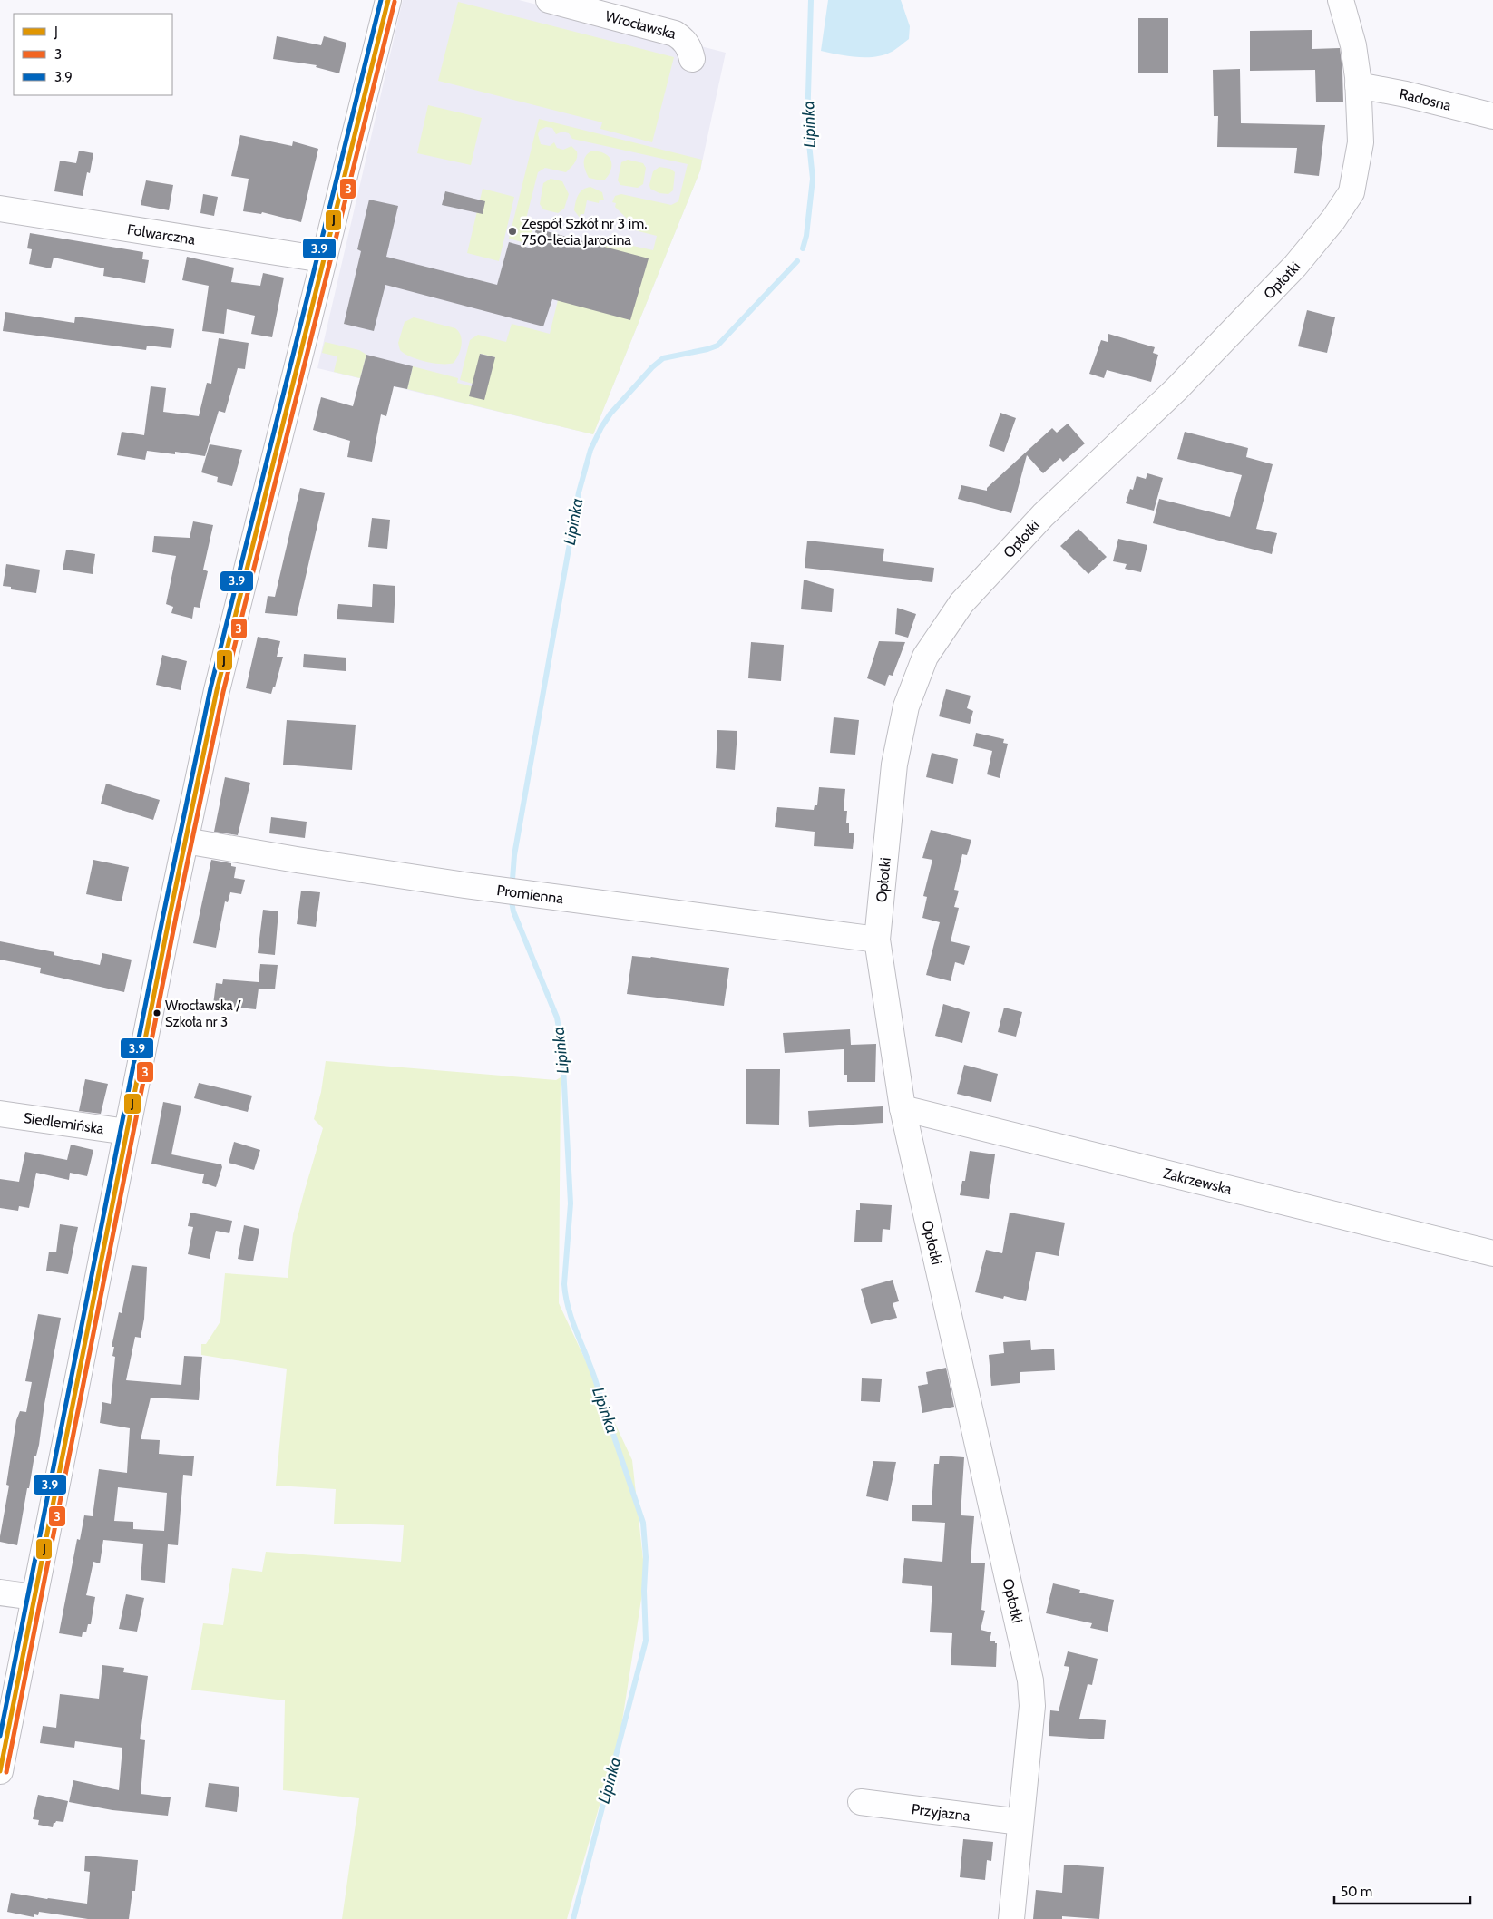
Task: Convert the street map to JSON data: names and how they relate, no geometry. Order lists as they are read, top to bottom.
{
  "streets": {
    "street": [
      "Wrocławska",
      "Radosna",
      "Folwarczna",
      "Opłotki",
      "Promienna",
      "Siedlemińska",
      "Zakrzewska",
      "Przyjazna"
    ]
  },
  "crossings": [
    ["Radosna", "Opłotki"],
    ["Opłotki", "Promienna"],
    ["Opłotki", "Zakrzewska"],
    ["Opłotki", "Przyjazna"]
  ],
  "water": ["Lipinka"],
  "places": ["Zespół Szkół nr 3 im. 750-lecia Jarocina", "Wrocławska / Szkoła nr 3"],
  "lines": ["transit line J", "transit line 3.9", "transit line 3"],
  "legend": ["J", "3", "3.9"],
  "scale_bar": "50 m"
}
